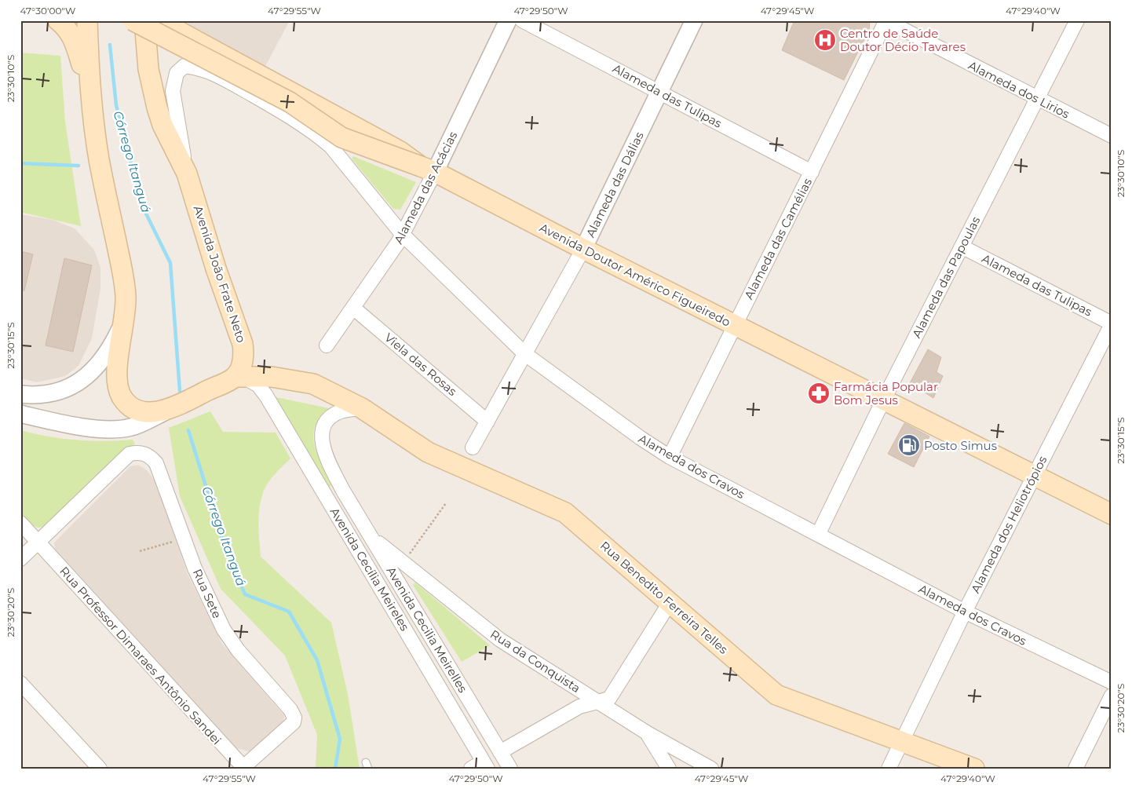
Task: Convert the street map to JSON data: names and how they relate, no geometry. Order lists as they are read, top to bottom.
{
  "streets": {
    "main road": ["Avenida João Frate Neto", "Avenida Doutor Américo Figueiredo", "Rua Benedito Ferreira Telles"],
    "street": [
      "Alameda dos Lirios",
      "Alameda das Tulipas",
      "Alameda das Dálias",
      "Alameda das Acácias",
      "Alameda das Camélias",
      "Alameda das Papoulas",
      "Viela das Rosas",
      "Alameda dos Cravos",
      "Alameda dos Heliotrópios",
      "Avenida Cecília Meireles",
      "Rua Sete",
      "Avenida Cecilia Meirelles",
      "Rua Professor Dimaraes Antônio Sandei",
      "Rua da Conquista"
    ]
  },
  "crossings": [
    ["Alameda dos Lirios", "Alameda das Camélias"],
    ["Alameda dos Lirios", "Alameda das Papoulas"],
    ["Alameda das Tulipas", "Alameda das Dálias"],
    ["Alameda das Tulipas", "Alameda das Camélias"],
    ["Alameda das Tulipas", "Alameda das Papoulas"],
    ["Alameda das Tulipas", "Alameda dos Heliotrópios"],
    ["Alameda das Dálias", "Avenida Doutor Américo Figueiredo"],
    ["Alameda das Dálias", "Viela das Rosas"],
    ["Alameda das Dálias", "Alameda dos Cravos"],
    ["Alameda das Acácias", "Avenida Doutor Américo Figueiredo"],
    ["Alameda das Acácias", "Viela das Rosas"],
    ["Alameda das Acácias", "Alameda dos Cravos"],
    ["Alameda das Camélias", "Avenida Doutor Américo Figueiredo"],
    ["Alameda das Camélias", "Alameda dos Cravos"],
    ["Avenida João Frate Neto", "Alameda dos Cravos"],
    ["Avenida João Frate Neto", "Avenida Cecília Meireles"],
    ["Avenida João Frate Neto", "Rua Benedito Ferreira Telles"],
    ["Avenida Doutor Américo Figueiredo", "Alameda das Papoulas"],
    ["Avenida Doutor Américo Figueiredo", "Alameda dos Heliotrópios"],
    ["Alameda das Papoulas", "Alameda dos Cravos"],
    ["Alameda dos Cravos", "Alameda dos Heliotrópios"],
    ["Alameda dos Heliotrópios", "Rua Benedito Ferreira Telles"],
    ["Avenida Cecília Meireles", "Rua Benedito Ferreira Telles"],
    ["Rua Sete", "Rua Professor Dimaraes Antônio Sandei"],
    ["Rua Benedito Ferreira Telles", "Avenida Cecilia Meirelles"],
    ["Avenida Cecilia Meirelles", "Rua da Conquista"]
  ],
  "water": ["Córrego Itanguá"],
  "places": {
    "hospital": ["Centro de Saúde Doutor Décio Tavares"],
    "pharmacy": ["Farmácia Popular Bom Jesus"],
    "fuel station": ["Posto Simus"]
  },
  "coordinates": [
    "47°30'00\"W",
    "47°29'55\"W",
    "47°29'50\"W",
    "47°29'45\"W",
    "47°29'40\"W",
    "23°30'10\"S",
    "23°30'15\"S",
    "23°30'20\"S"
  ]
}
